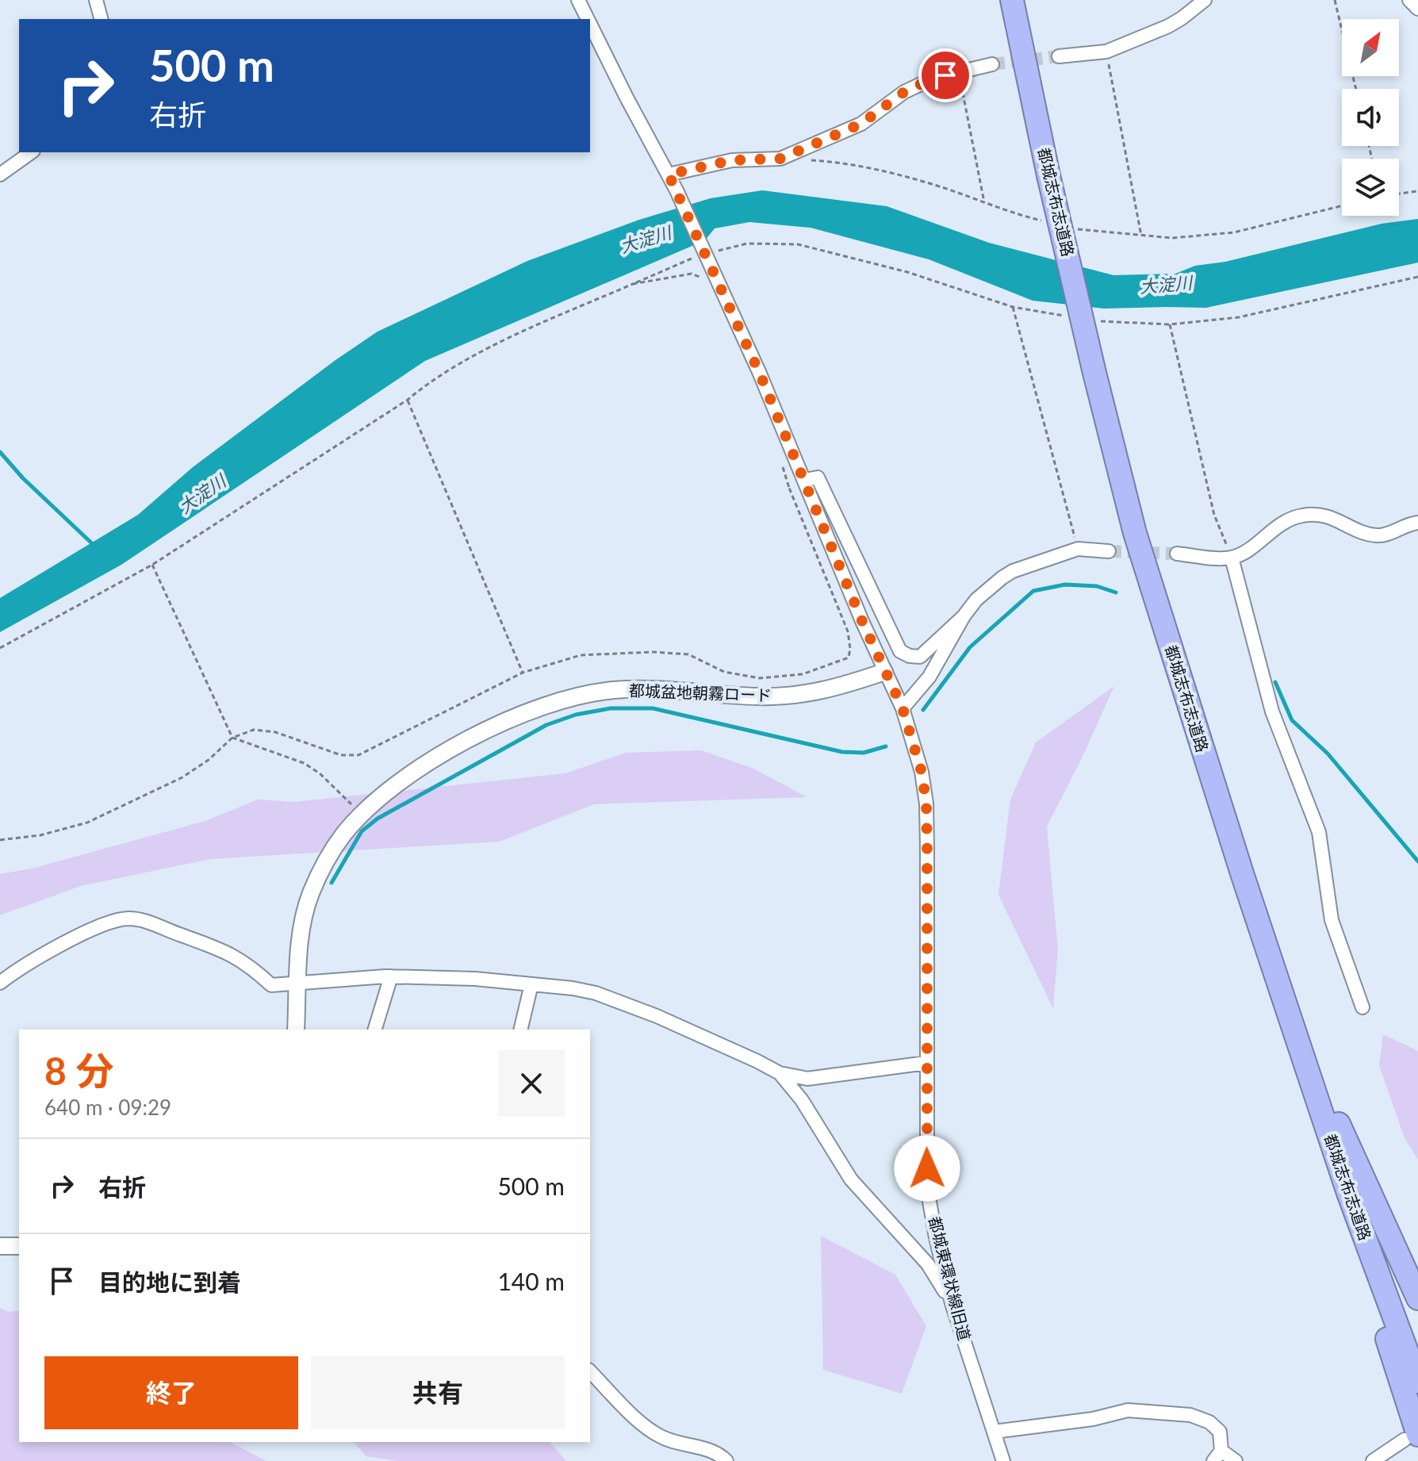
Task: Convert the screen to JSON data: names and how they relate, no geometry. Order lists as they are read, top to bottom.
{
  "streets": {
    "highway": ["都城志布志道路"],
    "street": ["都城盆地朝霧ロード", "都城東環状線旧道"]
  },
  "crossings": [
    ["都城盆地朝霧ロード", "都城東環状線旧道"]
  ],
  "water": ["大淀川"],
  "north": "top right",
  "page": {
    "turn": ["500 m", "右折"],
    "heading": ["8 分", "640 m · 09:29"],
    "list": [
      {
        "name": "右折",
        "value": "500 m"
      },
      {
        "name": "目的地に到着",
        "value": "140 m"
      }
    ],
    "buttons": ["終了", "共有"]
  }
}
